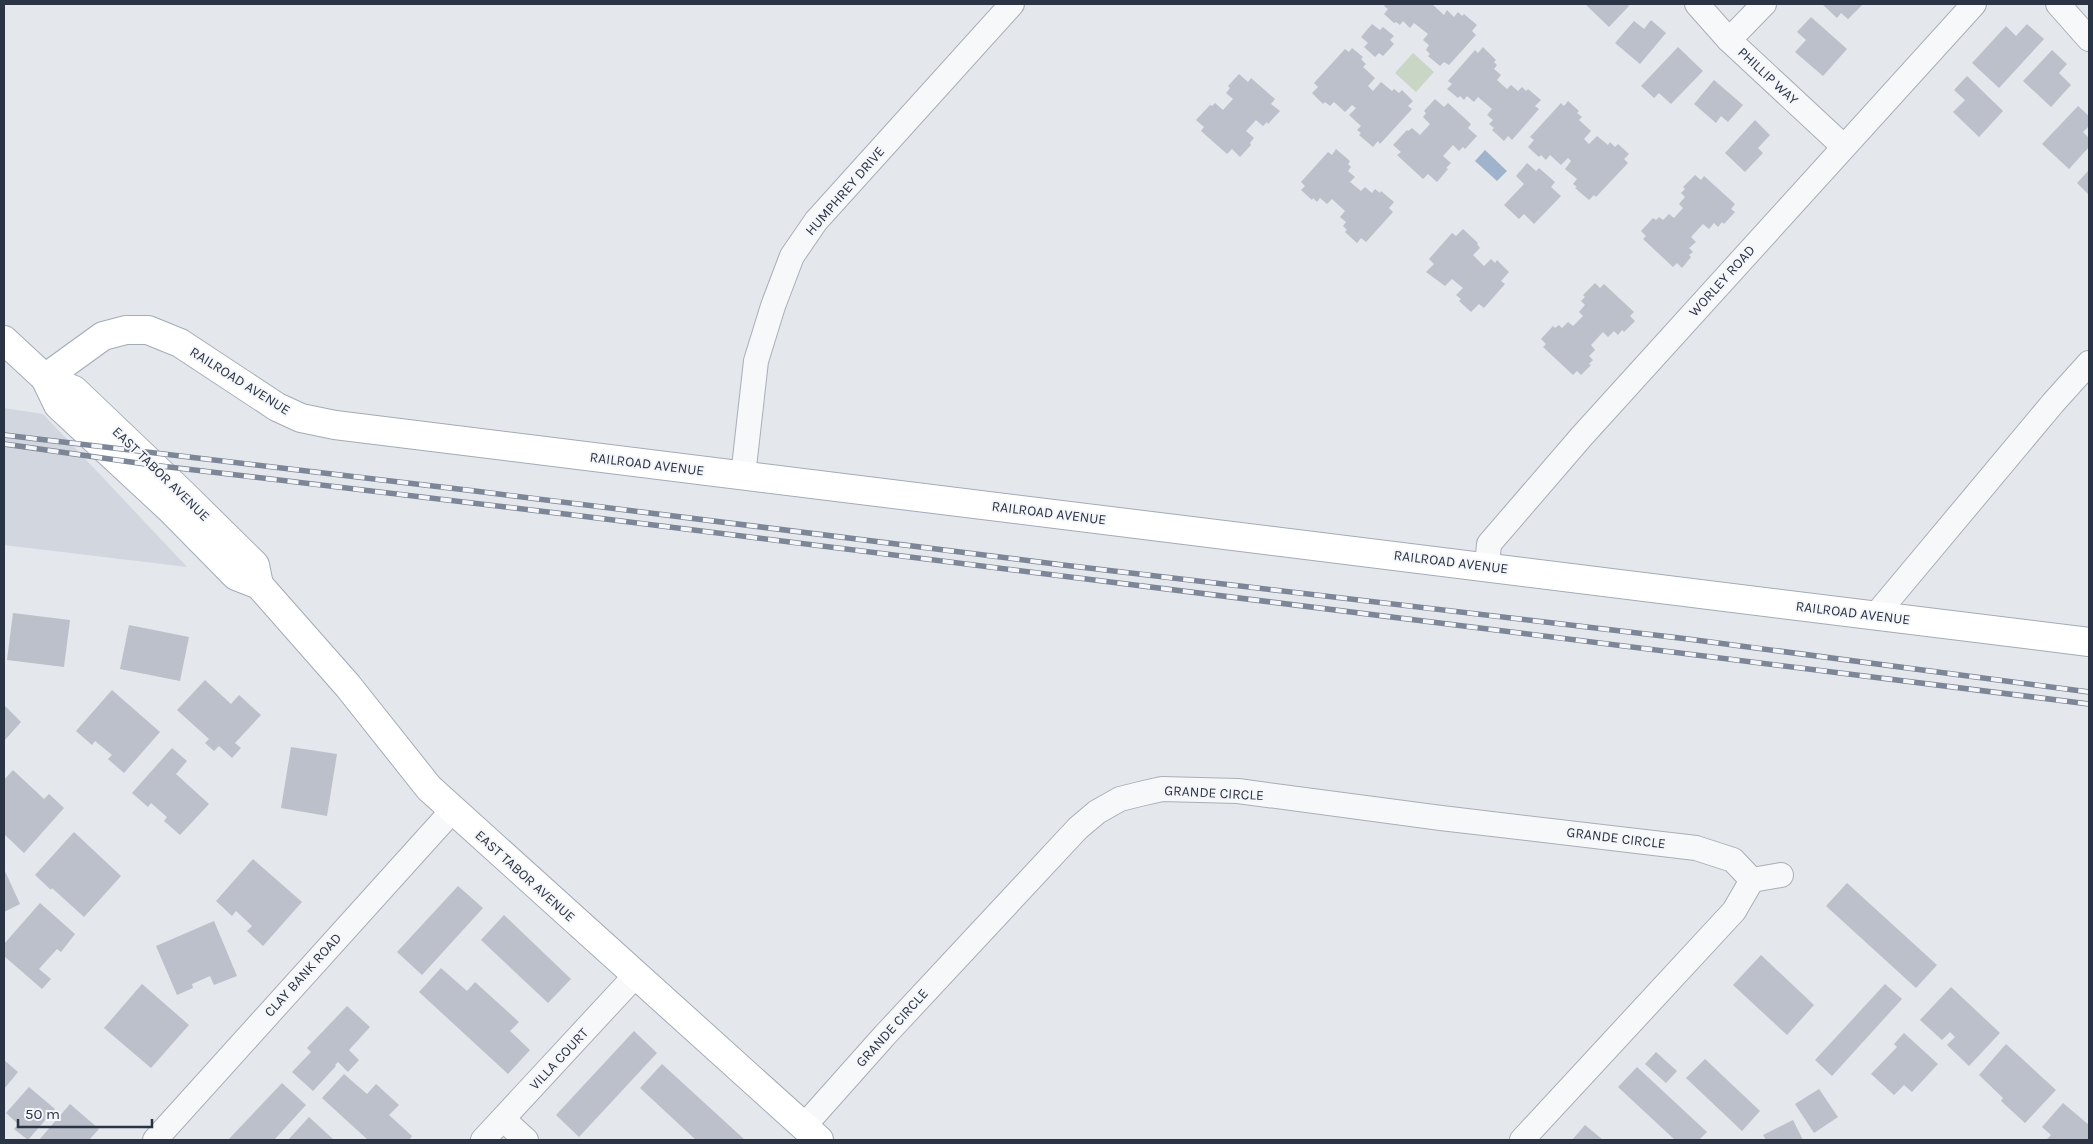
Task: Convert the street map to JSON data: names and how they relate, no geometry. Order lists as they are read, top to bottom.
{
  "streets": {
    "main road": ["RAILROAD AVENUE", "EAST TABOR AVENUE"],
    "street": [
      "PHILLIP WAY",
      "HUMPHREY DRIVE",
      "WORLEY ROAD",
      "GRANDE CIRCLE",
      "CLAY BANK ROAD",
      "VILLA COURT"
    ]
  },
  "crossings": [
    ["PHILLIP WAY", "WORLEY ROAD"],
    ["HUMPHREY DRIVE", "RAILROAD AVENUE"],
    ["WORLEY ROAD", "RAILROAD AVENUE"],
    ["RAILROAD AVENUE", "EAST TABOR AVENUE"],
    ["EAST TABOR AVENUE", "GRANDE CIRCLE"],
    ["EAST TABOR AVENUE", "CLAY BANK ROAD"],
    ["EAST TABOR AVENUE", "VILLA COURT"]
  ],
  "scale_bar": "50 m"
}
